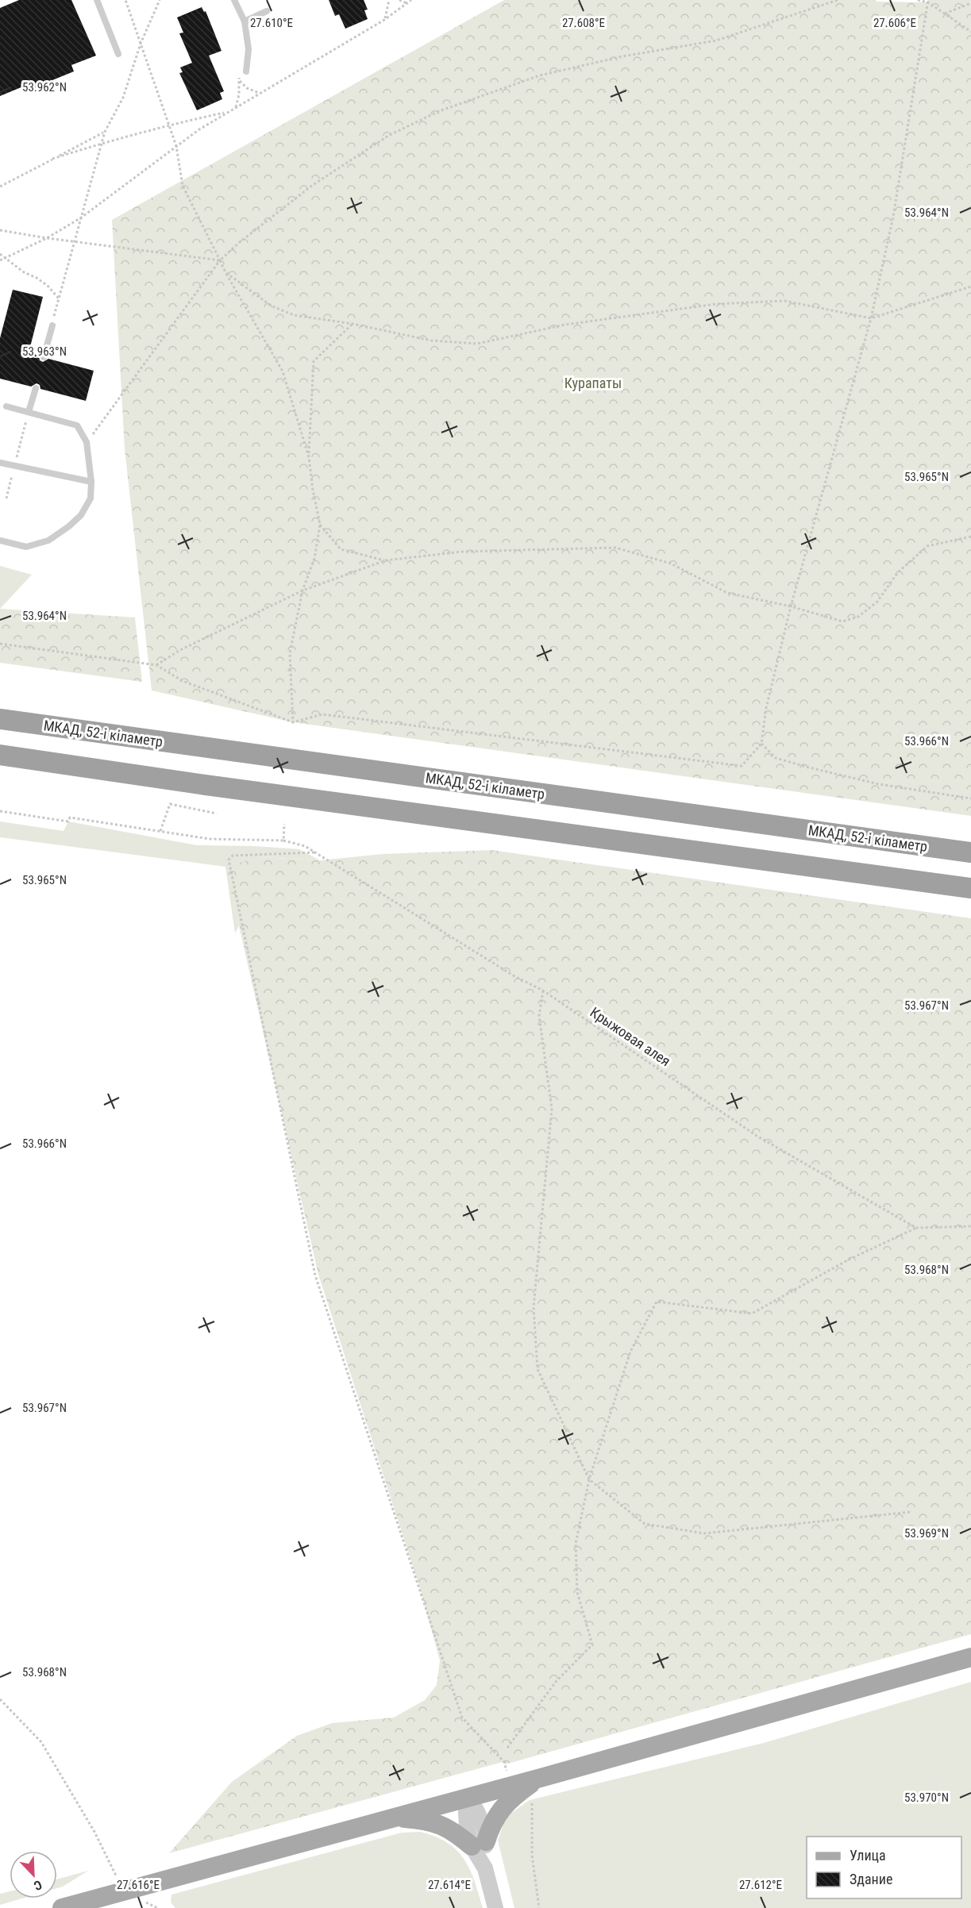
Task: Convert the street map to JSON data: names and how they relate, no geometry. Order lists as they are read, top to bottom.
{
  "streets": {
    "highway": ["МКАД, 52-і кіламетр"],
    "path": ["Крыжовая алея"]
  },
  "parks": ["Курапаты"],
  "legend": ["Улица", "Здание"],
  "north": "bottom right",
  "coordinates": [
    "27.608°E",
    "27.606°E",
    "27.610°E",
    "53.962°N",
    "53.964°N",
    "53.963°N",
    "53.965°N",
    "53.966°N",
    "53.967°N",
    "53.968°N",
    "53.969°N",
    "53.970°N",
    "27.616°E",
    "27.614°E",
    "27.612°E"
  ]
}
